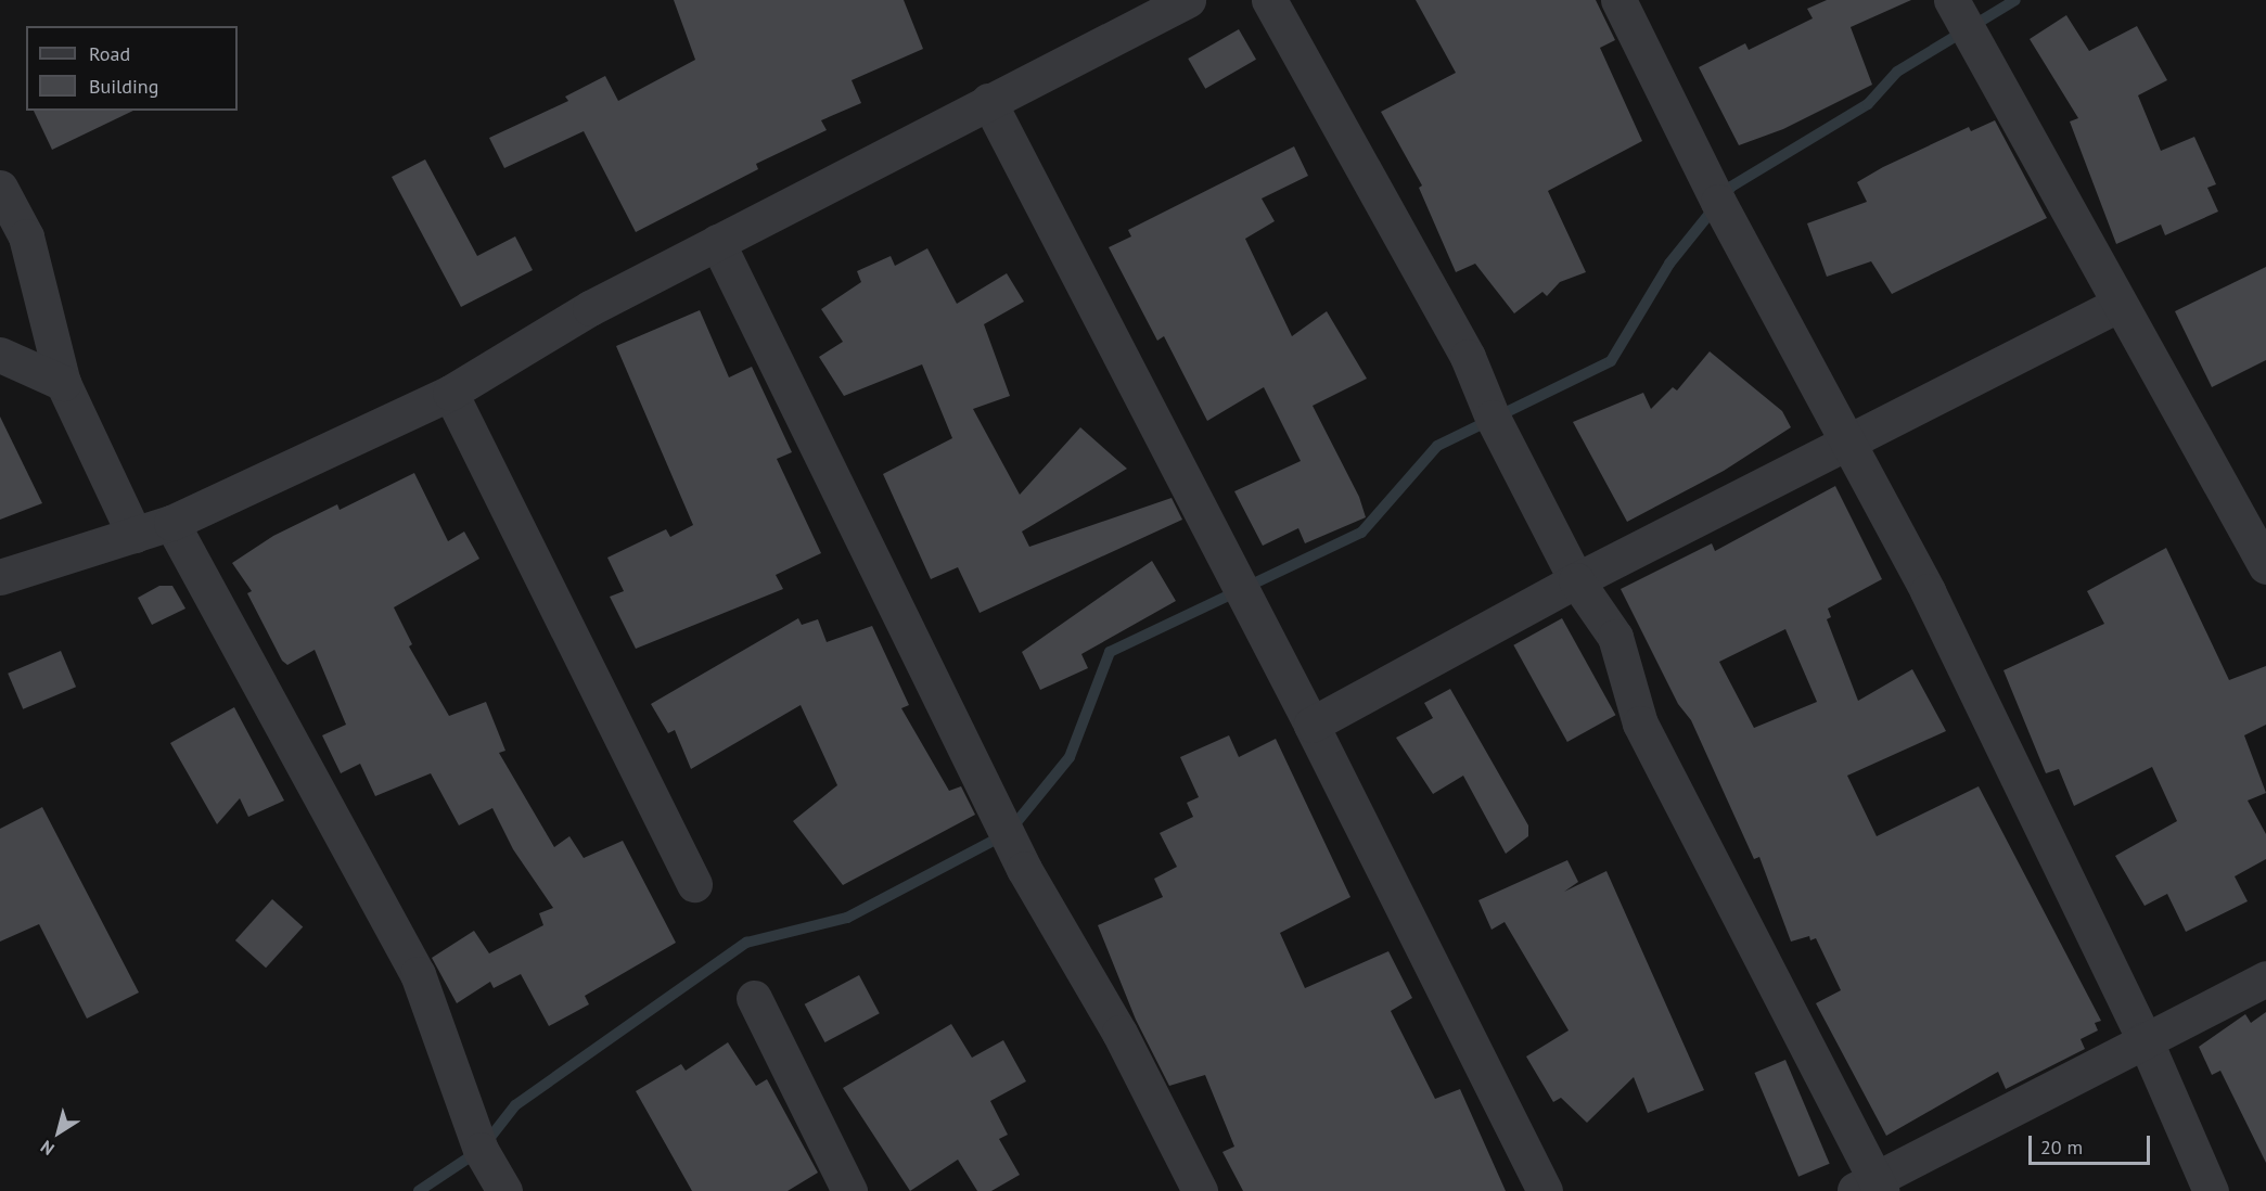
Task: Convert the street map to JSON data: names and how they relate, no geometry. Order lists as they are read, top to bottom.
{
  "legend": ["Road", "Building"],
  "scale_bar": "20 m",
  "north": "bottom left"
}
